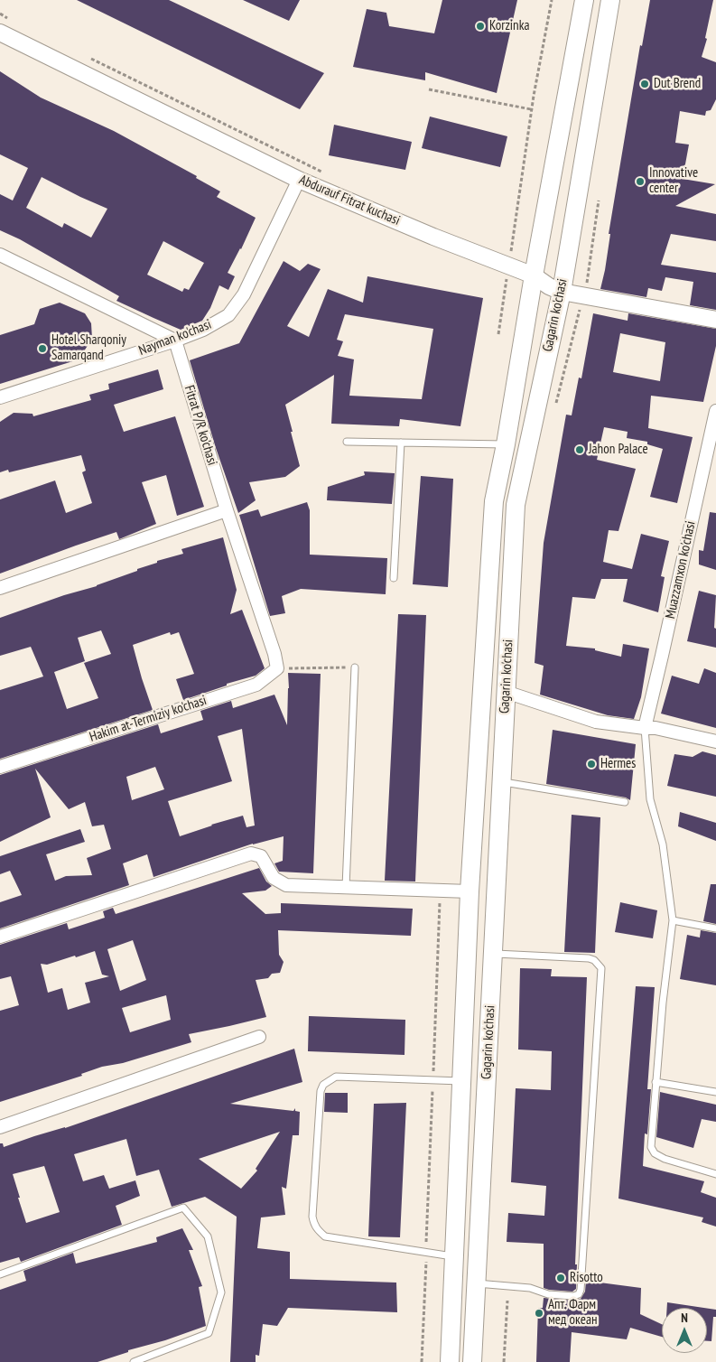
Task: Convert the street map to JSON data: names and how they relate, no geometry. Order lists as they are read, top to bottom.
{
  "streets": {
    "main road": ["Gagarin ko'chasi"],
    "street": [
      "Abdurauf Fitrat kuchasi",
      "Nayman ko'chasi",
      "Fitrat P/R ko'chasi",
      "Muazzamxon ko'chasi",
      "Hakim at-Termiziy ko'chasi"
    ]
  },
  "crossings": [
    ["Abdurauf Fitrat kuchasi", "Gagarin ko'chasi"],
    ["Abdurauf Fitrat kuchasi", "Nayman ko'chasi"],
    ["Nayman ko'chasi", "Fitrat P/R ko'chasi"],
    ["Fitrat P/R ko'chasi", "Hakim at-Termiziy ko'chasi"]
  ],
  "places": [
    "Korzinka",
    "Dut Brend",
    "Innovative center",
    "Hotel Sharqoniy Samarqand",
    "Jahon Palace",
    "Hermes",
    "Risotto",
    "Апт. Фарм мед океан"
  ],
  "north": "top"
}
